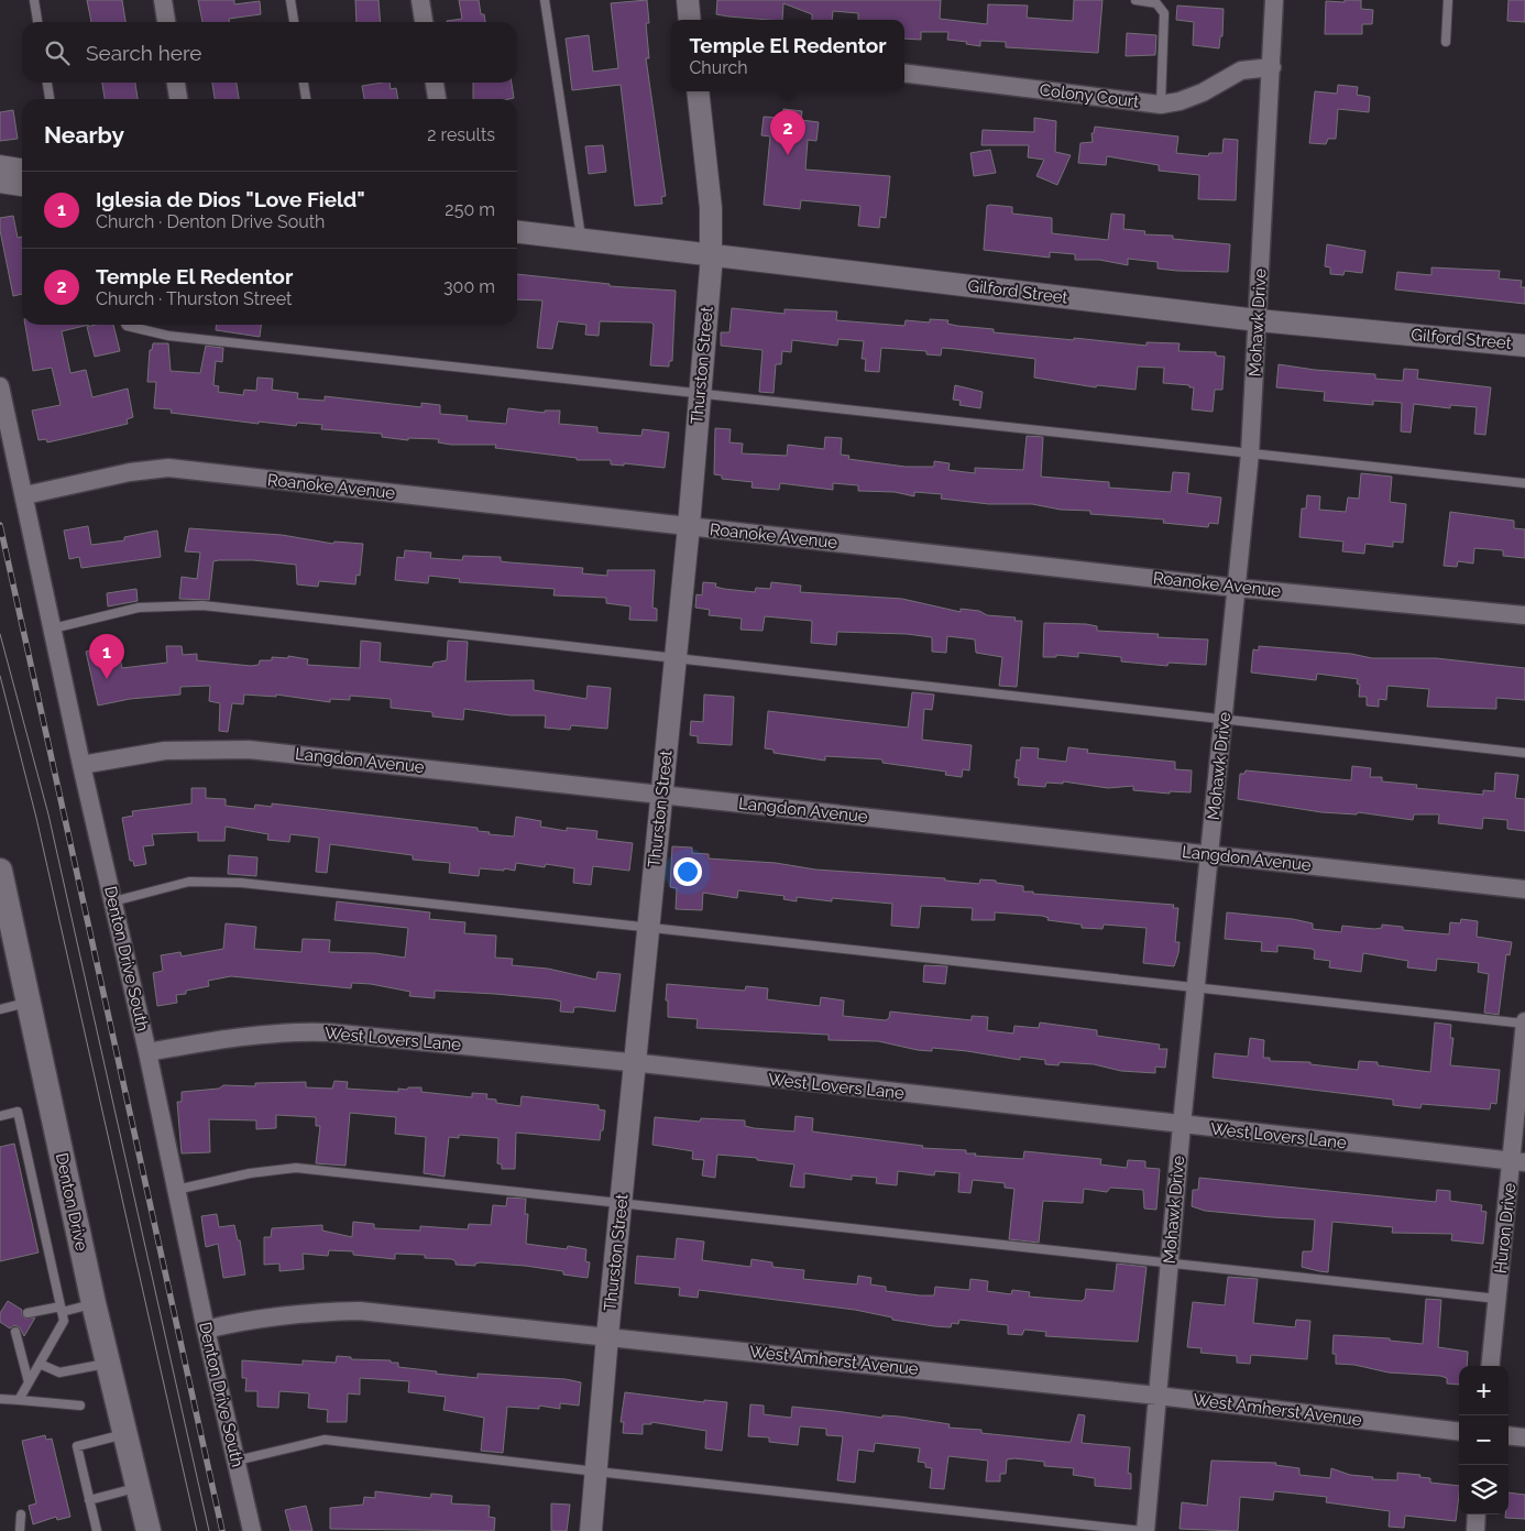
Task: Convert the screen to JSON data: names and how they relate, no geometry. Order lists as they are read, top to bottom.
{
  "streets": {
    "main road": ["Denton Drive"],
    "street": [
      "Colony Court",
      "Gilford Street",
      "Mohawk Drive",
      "Thurston Street",
      "Roanoke Avenue",
      "Langdon Avenue",
      "Denton Drive South",
      "West Lovers Lane",
      "Huron Drive",
      "West Amherst Avenue"
    ]
  },
  "crossings": [
    ["Colony Court", "Mohawk Drive"],
    ["Gilford Street", "Mohawk Drive"],
    ["Gilford Street", "Thurston Street"],
    ["Mohawk Drive", "Roanoke Avenue"],
    ["Mohawk Drive", "Langdon Avenue"],
    ["Mohawk Drive", "West Lovers Lane"],
    ["Mohawk Drive", "West Amherst Avenue"],
    ["Thurston Street", "Roanoke Avenue"],
    ["Thurston Street", "Langdon Avenue"],
    ["Thurston Street", "West Lovers Lane"],
    ["Thurston Street", "West Amherst Avenue"],
    ["Roanoke Avenue", "Denton Drive South"],
    ["Langdon Avenue", "Denton Drive South"],
    ["Denton Drive South", "West Lovers Lane"],
    ["Denton Drive South", "West Amherst Avenue"],
    ["West Lovers Lane", "Huron Drive"]
  ],
  "page": {
    "popup": ["Temple El Redentor", "Church"],
    "search": "Search here",
    "heading": ["Nearby", "2 results"],
    "pins": ["2", "1"],
    "list": [
      {
        "mark": "1",
        "name": "Iglesia de Dios \"Love Field\"",
        "note": "Church · Denton Drive South",
        "value": "250 m"
      },
      {
        "mark": "2",
        "name": "Temple El Redentor",
        "note": "Church · Thurston Street",
        "value": "300 m"
      }
    ],
    "map_buttons": ["+", "−"]
  }
}
